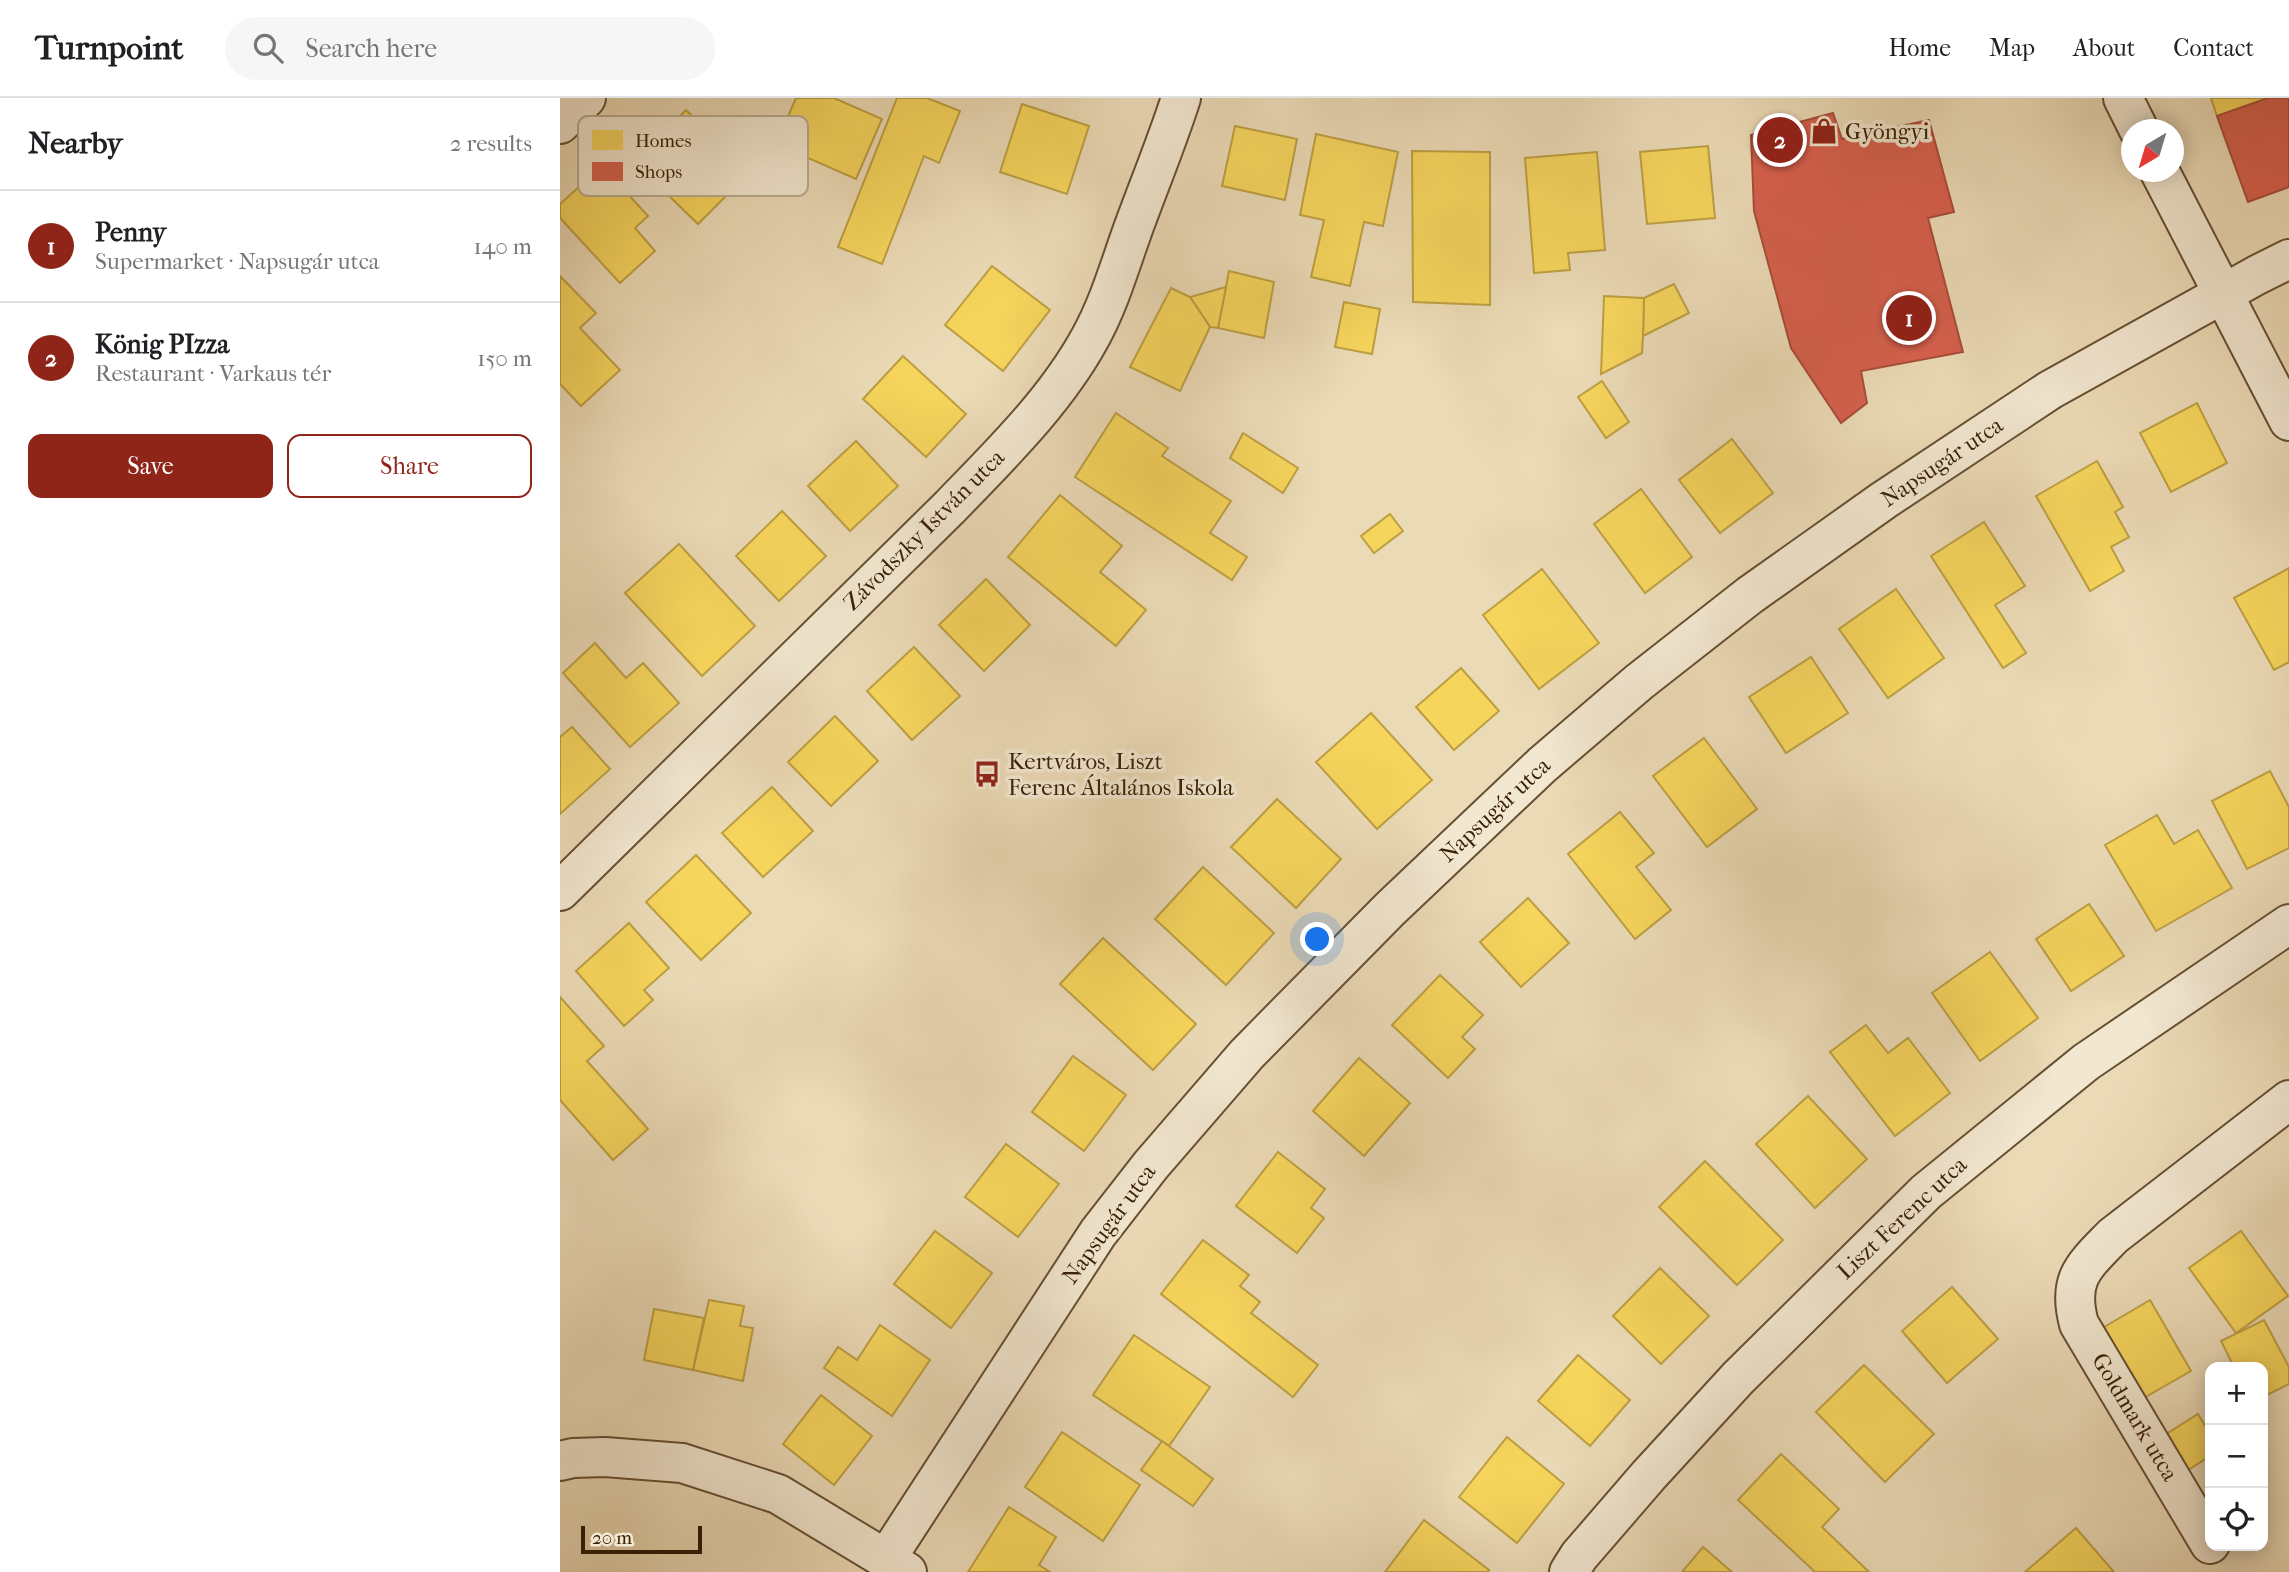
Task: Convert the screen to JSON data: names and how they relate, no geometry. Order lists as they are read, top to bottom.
{
  "streets": {
    "street": [
      "Napsugár utca",
      "Závodszky István utca",
      "Liszt Ferenc utca",
      "Goldmark utca"
    ]
  },
  "places": {
    "shop": ["Gyöngyi"],
    "bus stop": ["Kertváros, Liszt Ferenc Általános Iskola"]
  },
  "legend": ["Homes", "Shops"],
  "scale_bar": "20 m",
  "north": "bottom left",
  "page": {
    "header": "Turnpoint",
    "search": "Search here",
    "nav": [
      "Home",
      "Map",
      "About",
      "Contact"
    ],
    "heading": ["Nearby", "2 results"],
    "pins": ["2", "1"],
    "list": [
      {
        "mark": "1",
        "name": "Penny",
        "note": "Supermarket · Napsugár utca",
        "value": "140 m"
      },
      {
        "mark": "2",
        "name": "König PIzza",
        "note": "Restaurant · Varkaus tér",
        "value": "150 m"
      }
    ],
    "buttons": ["Save", "Share"],
    "map_buttons": ["+", "−"],
    "scale": "20 m"
  }
}
